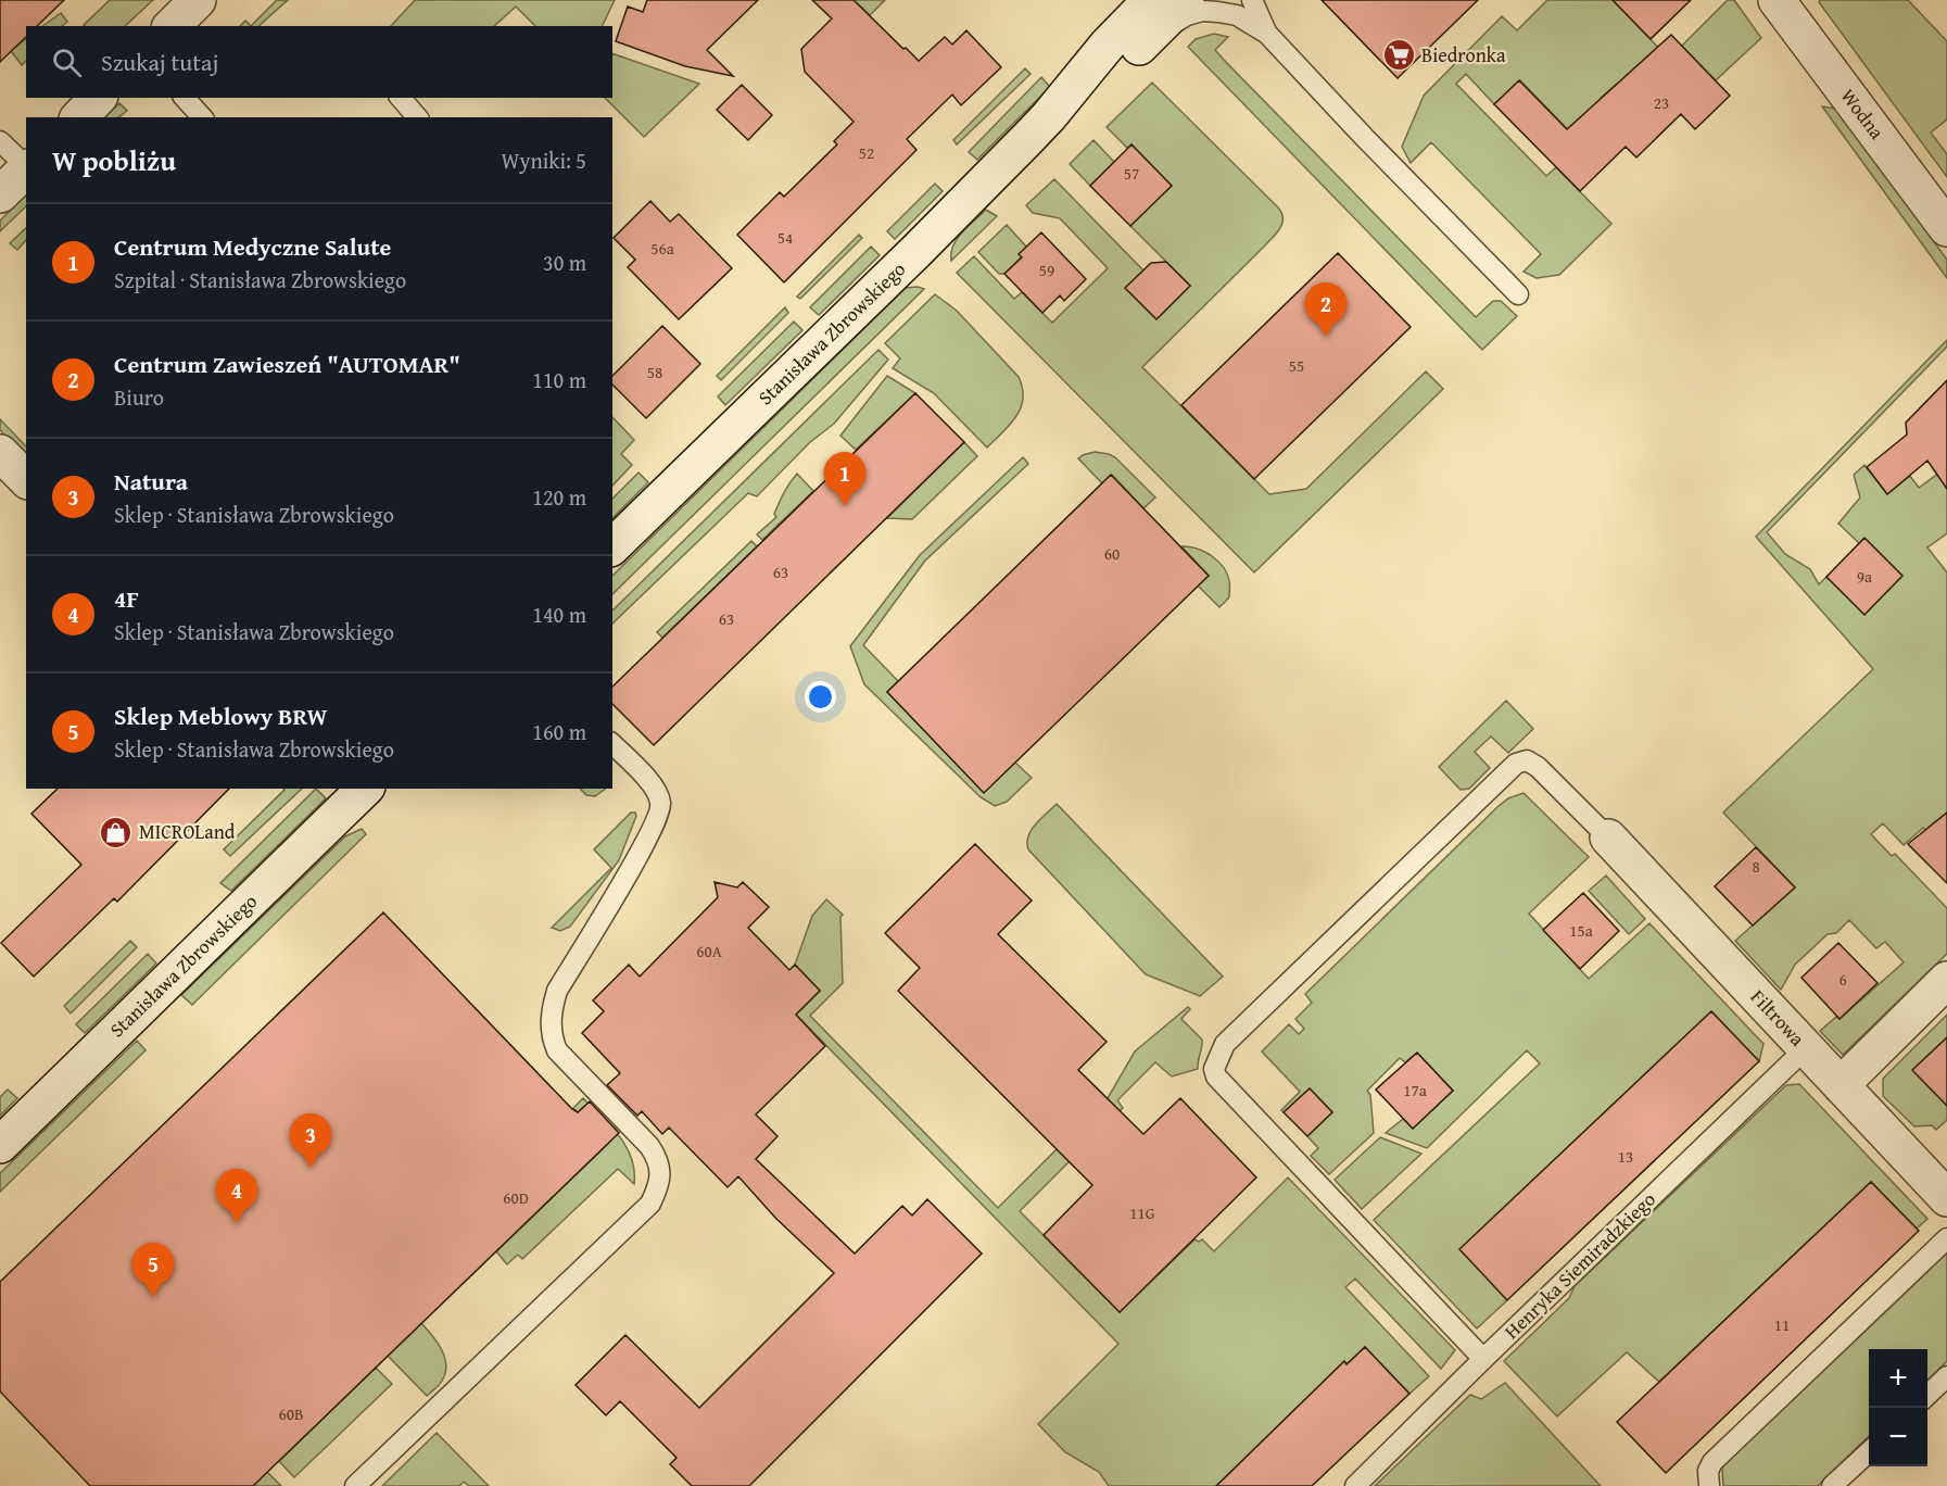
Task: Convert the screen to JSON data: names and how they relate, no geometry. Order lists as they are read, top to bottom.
{
  "streets": {
    "street": ["Wodna", "Stanisława Zbrowskiego", "Filtrowa"],
    "lane": ["Henryka Siemiradzkiego"]
  },
  "crossings": [
    ["Filtrowa", "Henryka Siemiradzkiego"]
  ],
  "places": {
    "supermarket": ["Biedronka"],
    "shop": ["MICROLand"]
  },
  "house_numbers": [
    "23",
    "52",
    "57",
    "54",
    "56a",
    "59",
    "55",
    "58",
    "60",
    "63",
    "9a",
    "63",
    "8",
    "15a",
    "60A",
    "6",
    "17a",
    "13",
    "60D",
    "11G",
    "11",
    "60B"
  ],
  "page": {
    "search": "Szukaj tutaj",
    "heading": ["W pobliżu", "Wyniki: 5"],
    "list": [
      {
        "mark": "1",
        "name": "Centrum Medyczne Salute",
        "note": "Szpital · Stanisława Zbrowskiego",
        "value": "30 m"
      },
      {
        "mark": "2",
        "name": "Centrum Zawieszeń \"AUTOMAR\"",
        "note": "Biuro",
        "value": "110 m"
      },
      {
        "mark": "3",
        "name": "Natura",
        "note": "Sklep · Stanisława Zbrowskiego",
        "value": "120 m"
      },
      {
        "mark": "4",
        "name": "4F",
        "note": "Sklep · Stanisława Zbrowskiego",
        "value": "140 m"
      },
      {
        "mark": "5",
        "name": "Sklep Meblowy BRW",
        "note": "Sklep · Stanisława Zbrowskiego",
        "value": "160 m"
      }
    ],
    "pins": [
      "2",
      "1",
      "3",
      "4",
      "5"
    ],
    "map_buttons": ["+", "−"]
  }
}
